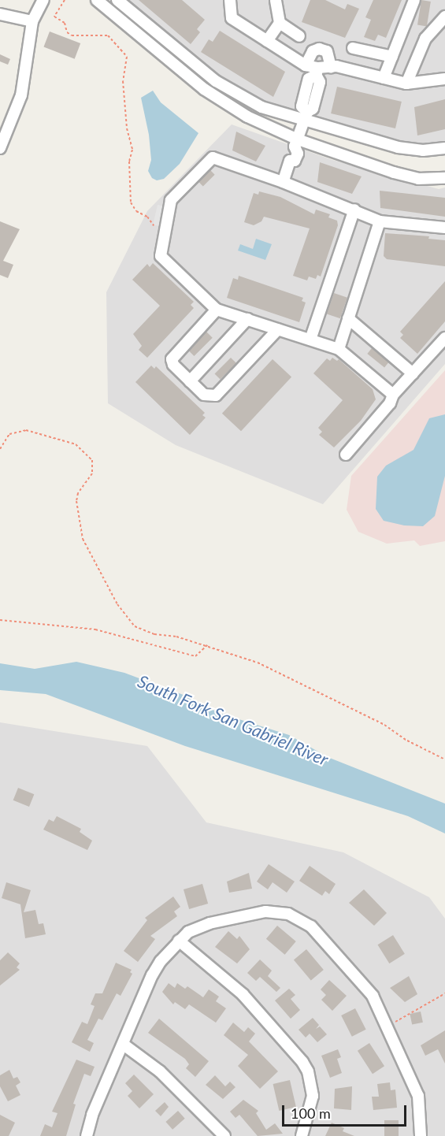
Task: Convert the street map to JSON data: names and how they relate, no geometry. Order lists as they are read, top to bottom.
{
  "water": ["South Fork San Gabriel River"],
  "scale_bar": "100 m"
}
